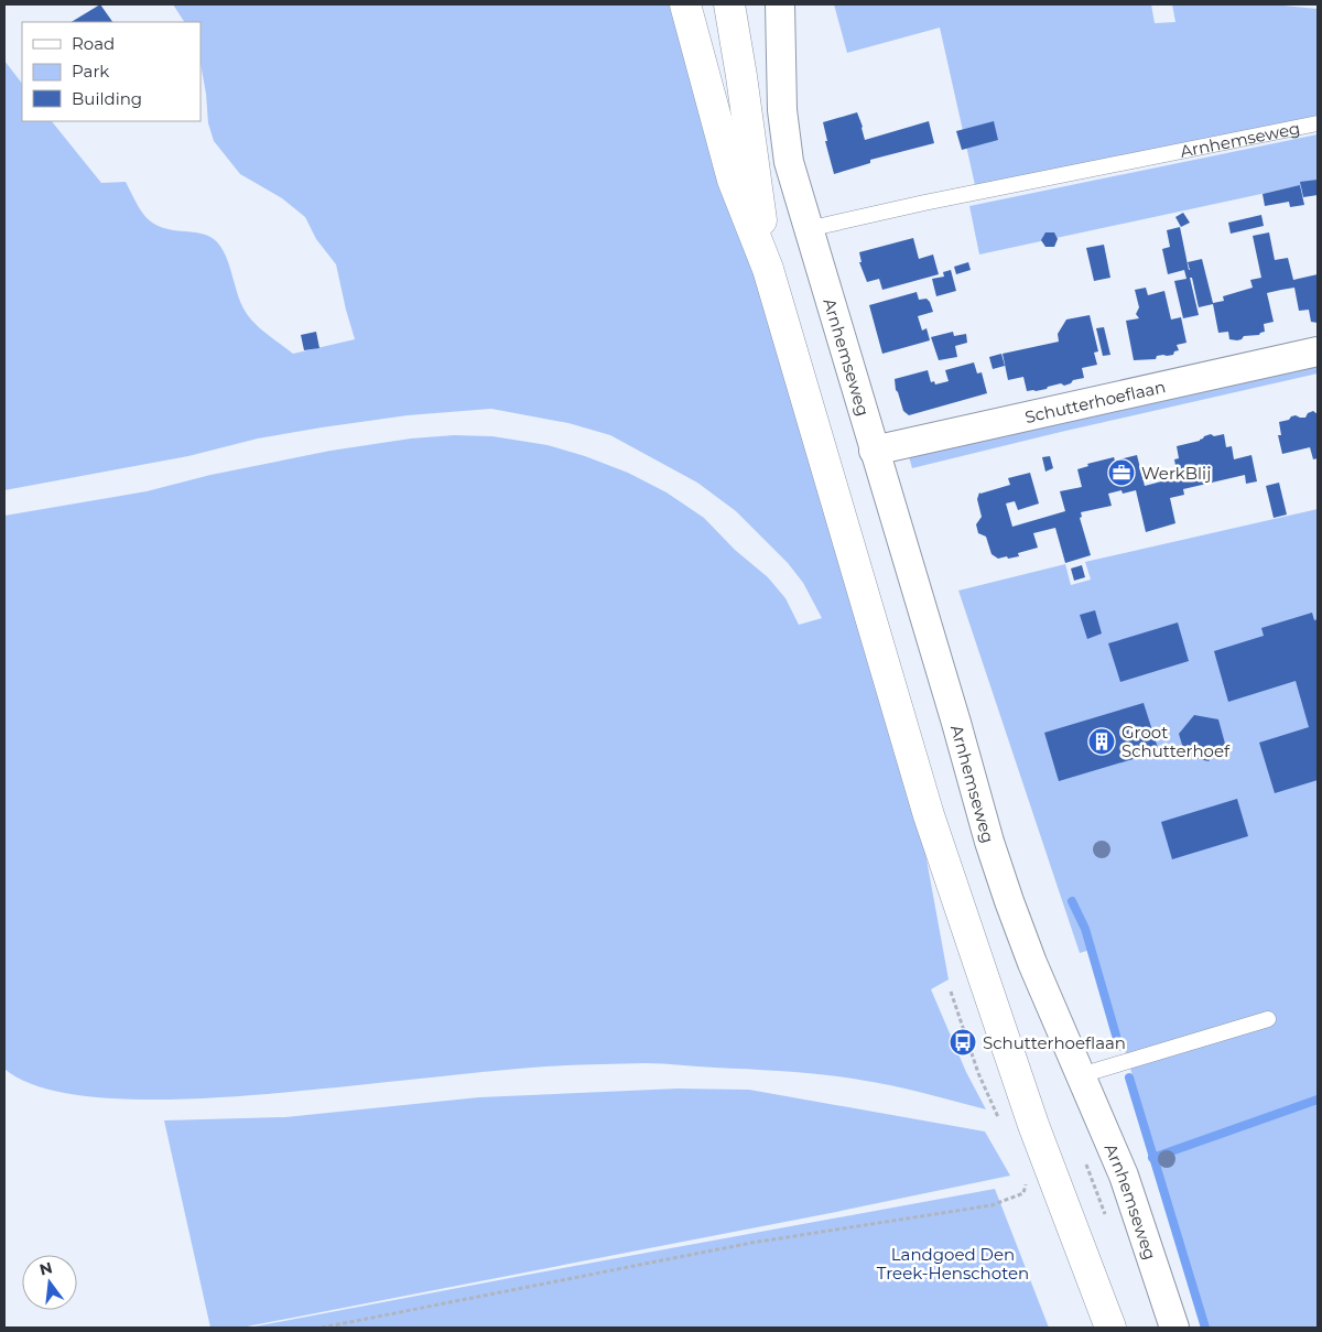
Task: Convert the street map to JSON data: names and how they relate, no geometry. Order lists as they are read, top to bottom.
{
  "streets": {
    "street": ["Arnhemseweg", "Schutterhoeflaan"]
  },
  "crossings": [
    ["Arnhemseweg", "Schutterhoeflaan"]
  ],
  "parks": ["Landgoed Den Treek-Henschoten"],
  "places": {
    "office": ["WerkBlij"],
    "building": ["Groot Schutterhoef"],
    "bus stop": ["Schutterhoeflaan"]
  },
  "legend": ["Road", "Park", "Building"],
  "north": "top"
}
